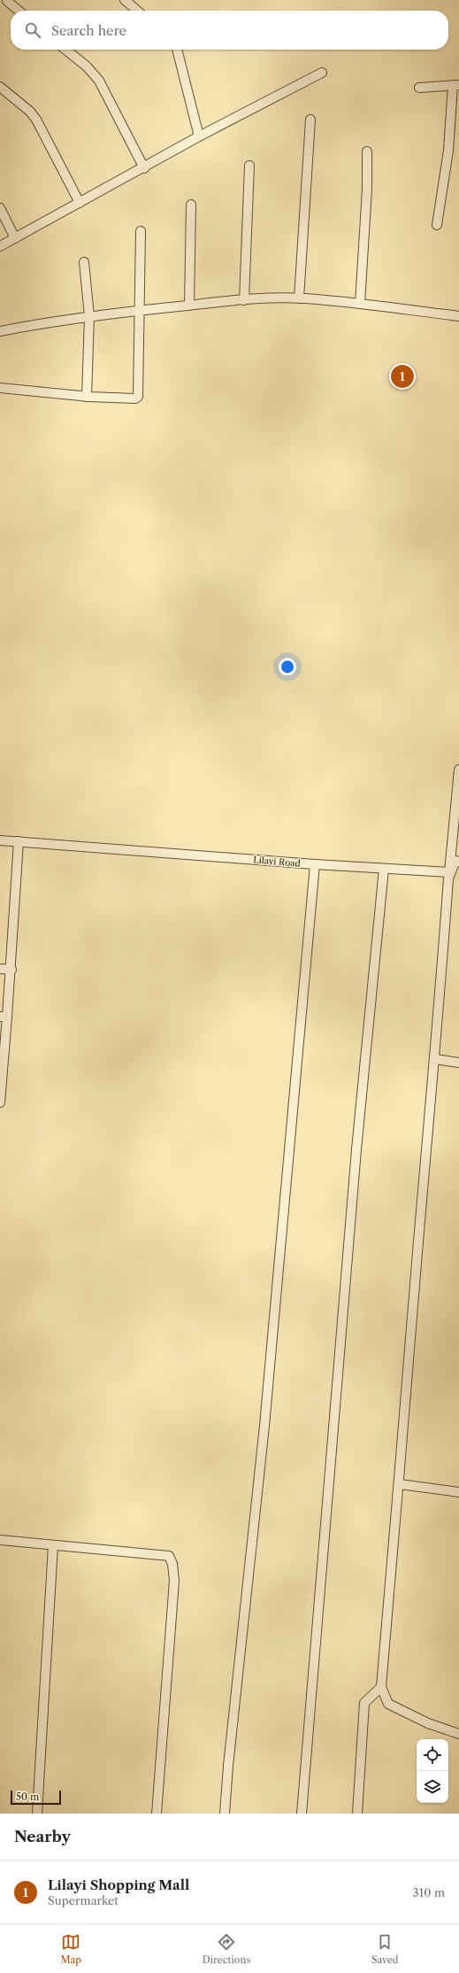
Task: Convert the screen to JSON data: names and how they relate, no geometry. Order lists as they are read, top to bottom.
{
  "streets": {
    "street": ["Lilayi Road"]
  },
  "scale_bar": "50 m",
  "page": {
    "search": "Search here",
    "pins": "1",
    "scale": "50 m",
    "heading": "Nearby",
    "list": [
      {
        "mark": "1",
        "name": "Lilayi Shopping Mall",
        "note": "Supermarket",
        "value": "310 m"
      }
    ],
    "nav": ["Map", "Directions", "Saved"]
  }
}
